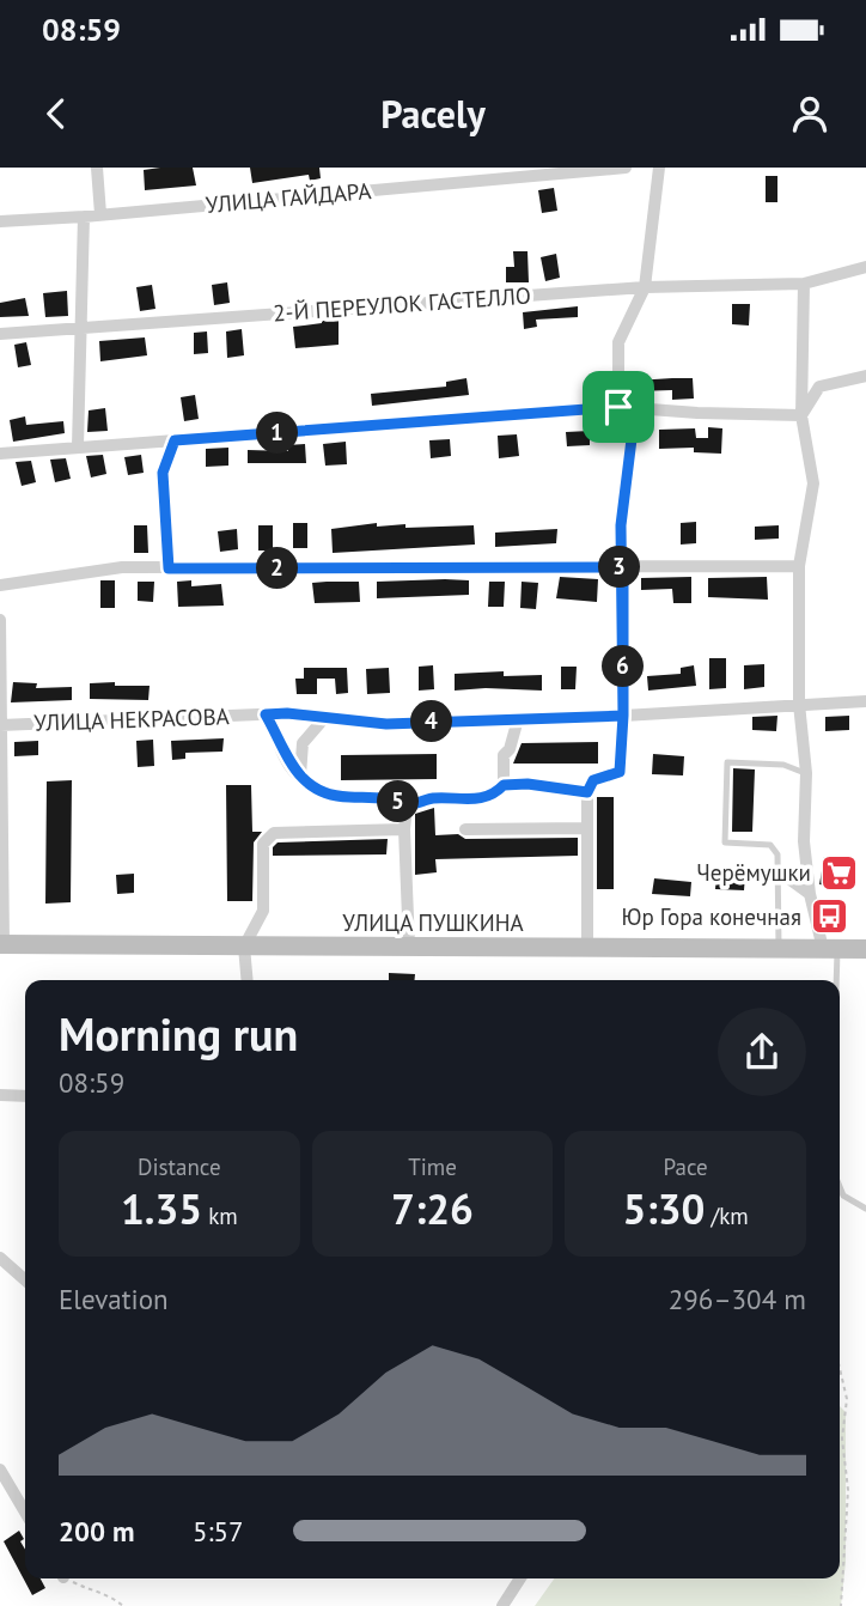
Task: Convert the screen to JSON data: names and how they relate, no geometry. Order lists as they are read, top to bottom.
{
  "streets": {
    "main road": ["УЛИЦА ПУШКИНА"],
    "street": ["УЛИЦА ГАЙДАРА", "2-Й ПЕРЕУЛОК ГАСТЕЛЛО", "УЛИЦА НЕКРАСОВА"]
  },
  "places": {
    "supermarket": ["Черёмушки"],
    "bus stop": ["Юр Гора конечная"]
  },
  "page": {
    "status": "08:59",
    "header": "Pacely",
    "pins": [
      "1",
      "3",
      "2",
      "6",
      "4",
      "5"
    ],
    "heading": ["Morning run", "08:59"],
    "stats": [
      ["Distance", "1.35 km"],
      ["Time", "7:26"],
      ["Pace", "5:30 /km"]
    ],
    "chart": ["Elevation", "296–304 m"],
    "list": [
      {
        "name": "200 m",
        "note": "5:57"
      }
    ]
  }
}
